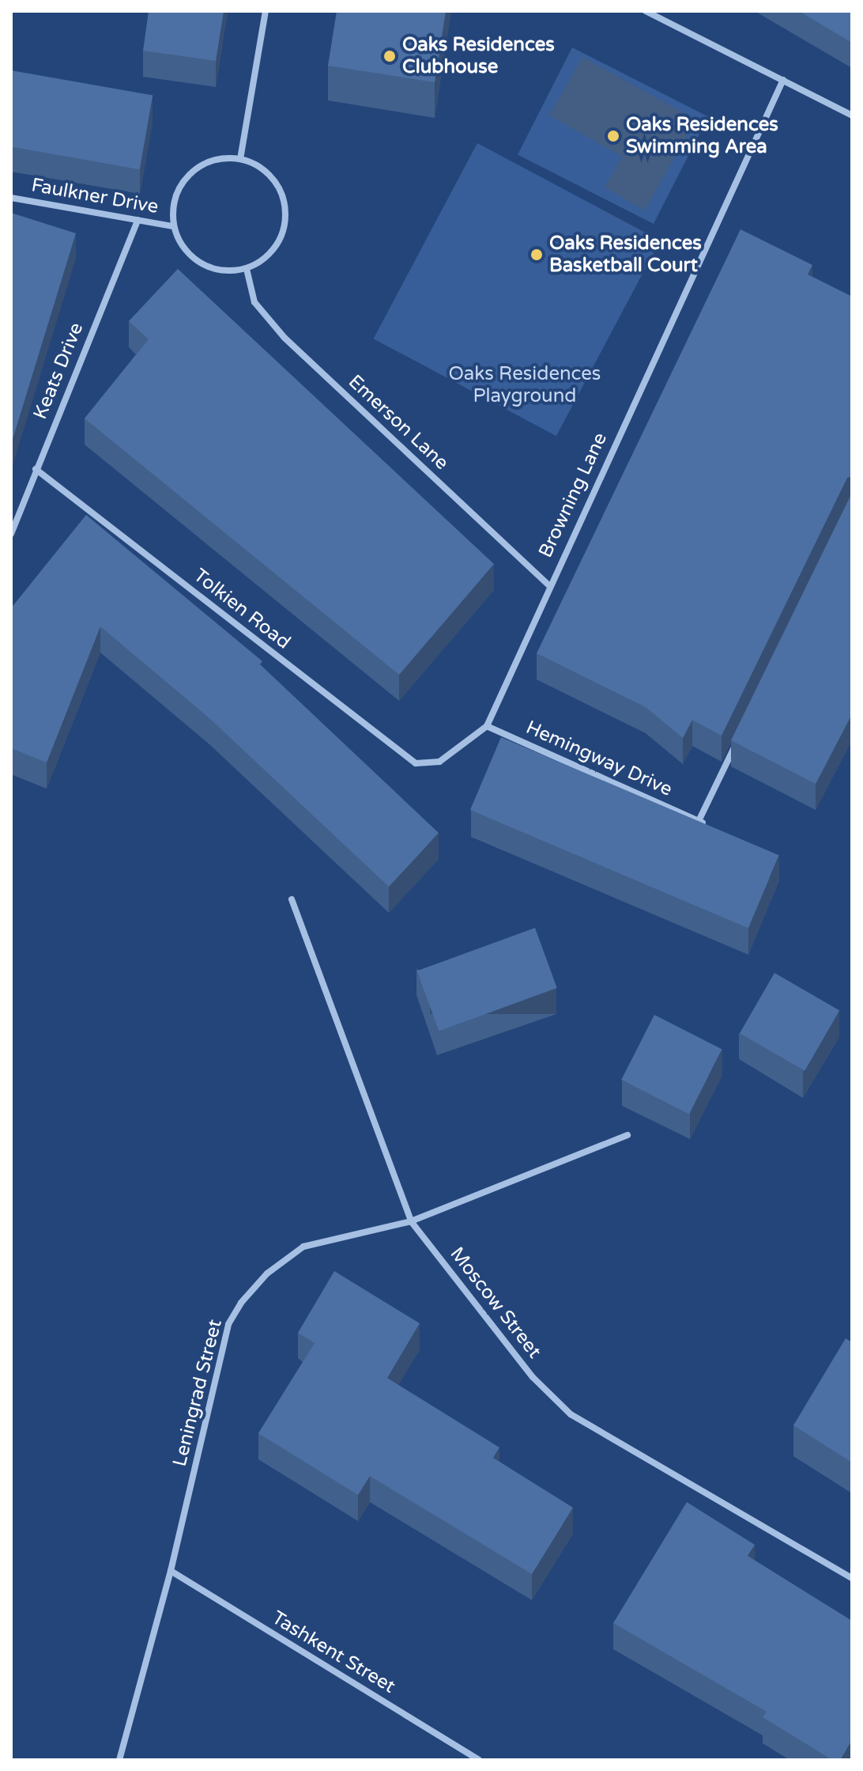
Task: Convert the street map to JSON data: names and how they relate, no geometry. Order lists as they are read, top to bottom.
{
  "streets": {
    "street": [
      "Faulkner Drive",
      "Keats Drive",
      "Emerson Lane",
      "Browning Lane",
      "Tolkien Road",
      "Hemingway Drive",
      "Moscow Street",
      "Leningrad Street",
      "Tashkent Street"
    ]
  },
  "crossings": [
    ["Faulkner Drive", "Keats Drive"],
    ["Faulkner Drive", "Emerson Lane"],
    ["Keats Drive", "Tolkien Road"],
    ["Emerson Lane", "Browning Lane"],
    ["Browning Lane", "Tolkien Road"],
    ["Browning Lane", "Hemingway Drive"],
    ["Tolkien Road", "Hemingway Drive"],
    ["Moscow Street", "Leningrad Street"],
    ["Leningrad Street", "Tashkent Street"]
  ],
  "parks": ["Oaks Residences Playground"],
  "places": ["Oaks Residences Clubhouse", "Oaks Residences Swimming Area", "Oaks Residences Basketball Court"]
}
